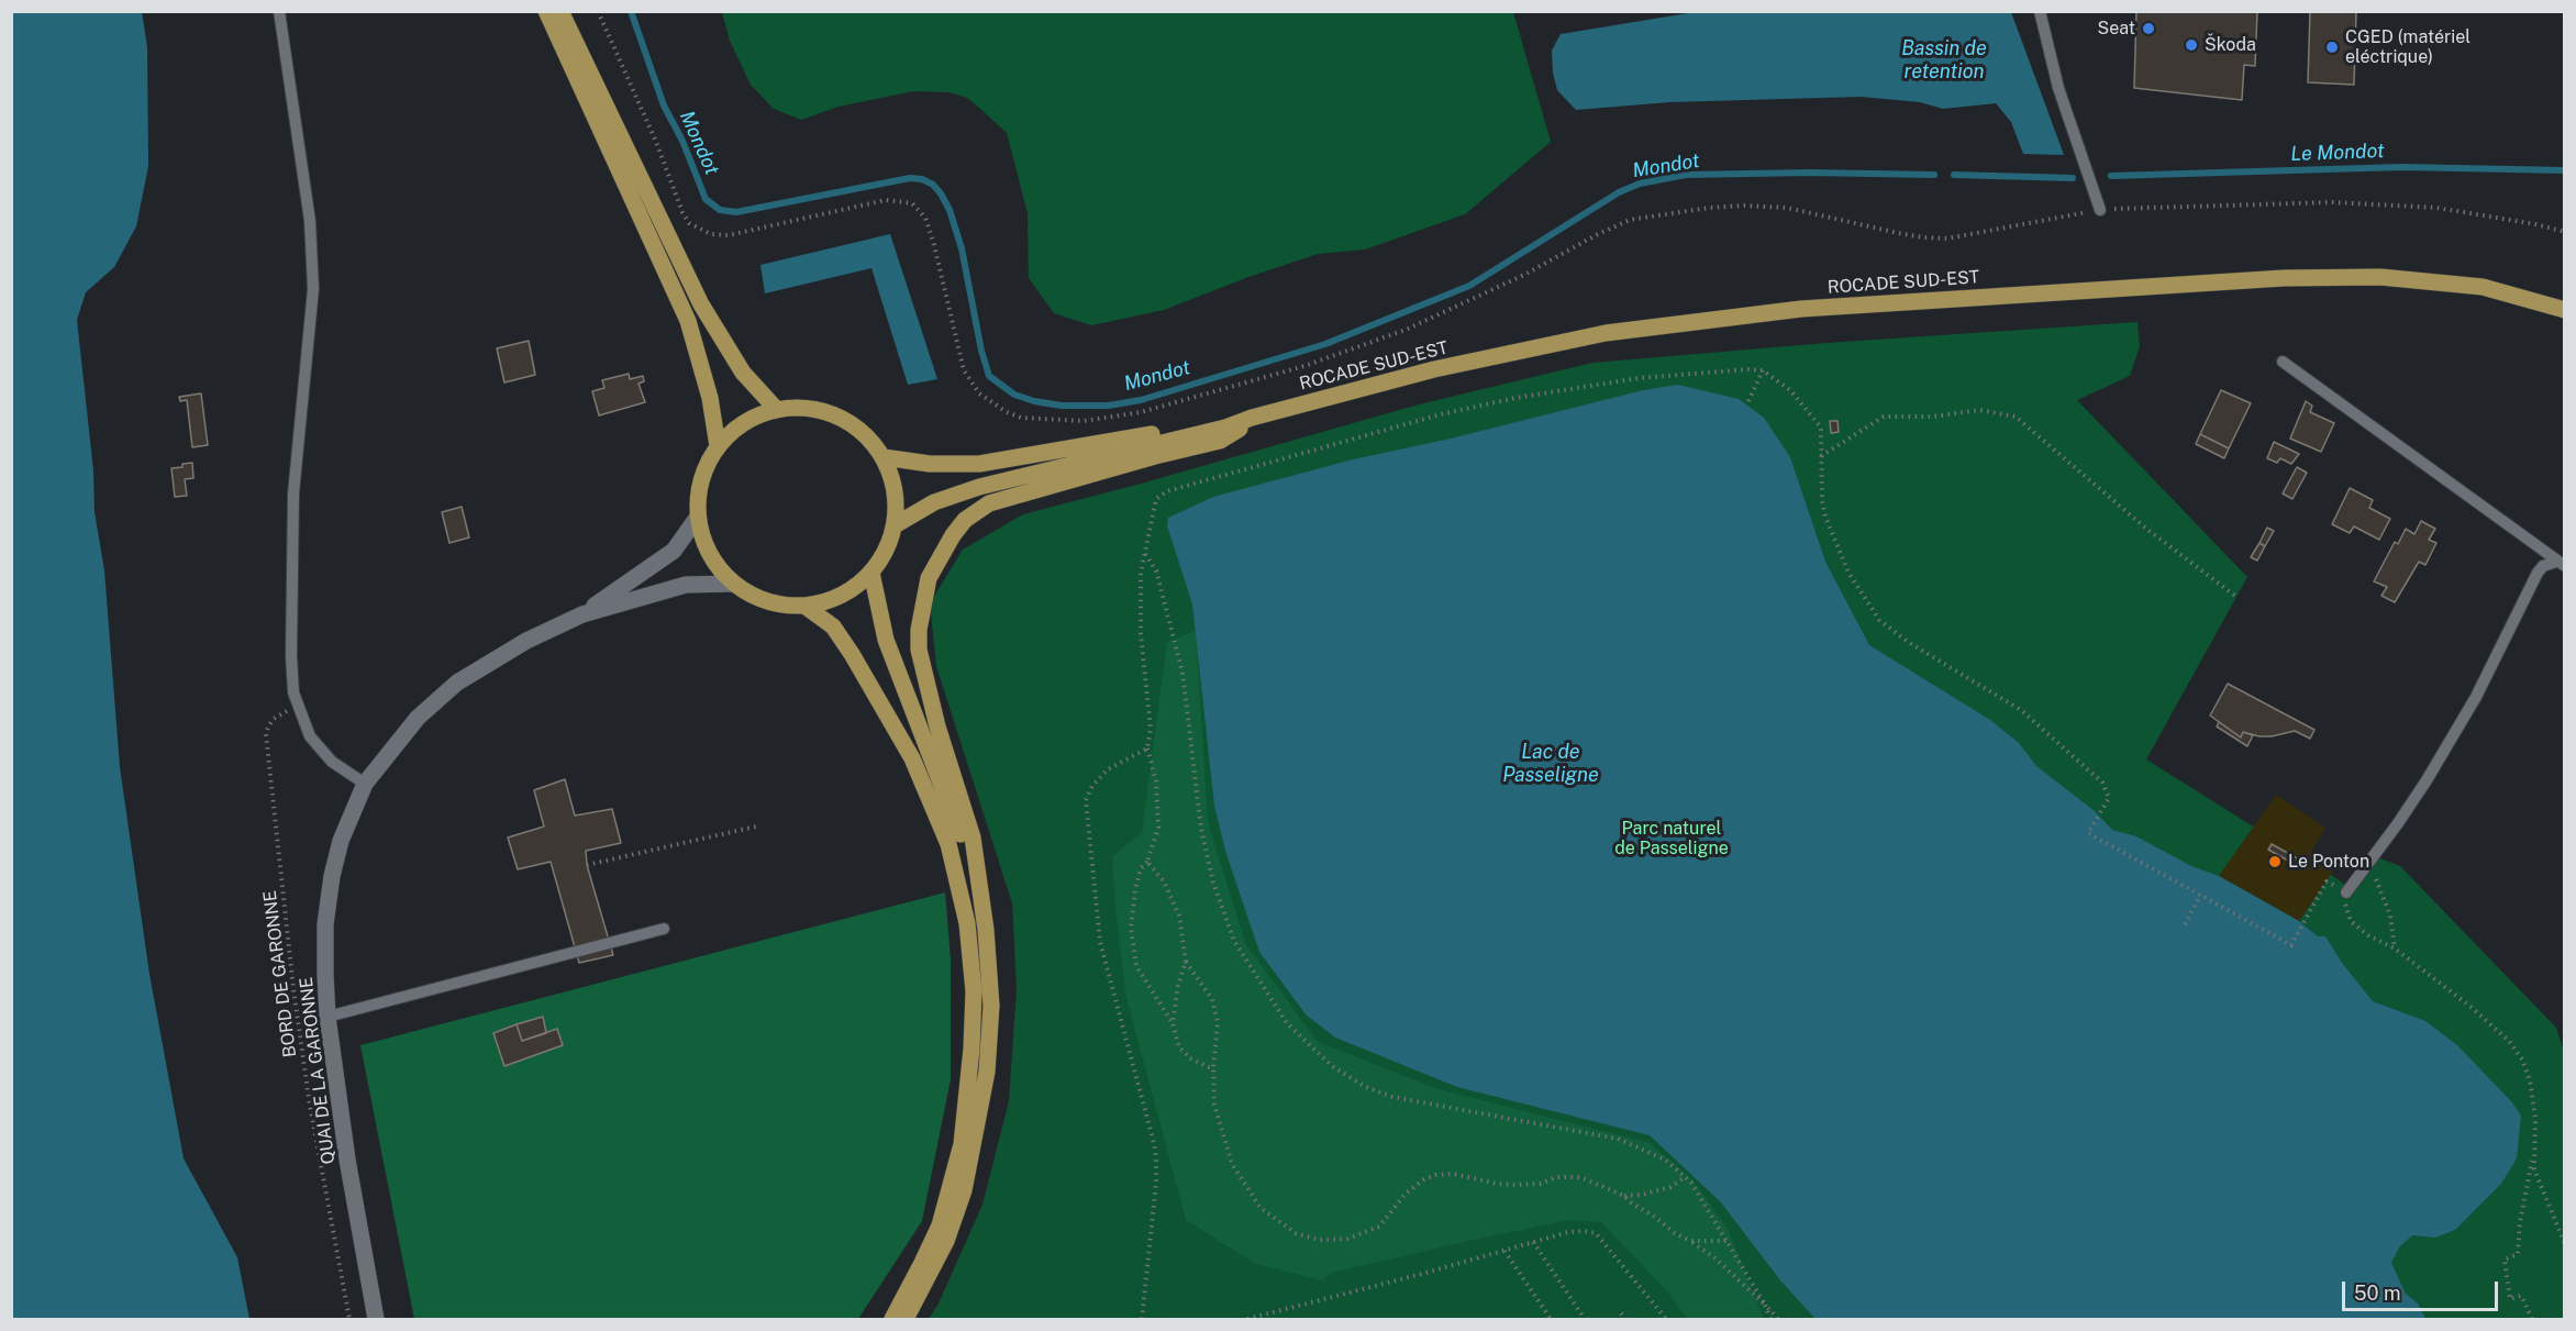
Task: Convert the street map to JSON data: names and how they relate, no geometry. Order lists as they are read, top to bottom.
{
  "streets": {
    "main road": ["ROCADE SUD-EST"],
    "street": ["QUAI DE LA GARONNE"],
    "path": ["BORD DE GARONNE"]
  },
  "crossings": [
    ["ROCADE SUD-EST", "QUAI DE LA GARONNE"]
  ],
  "water": [
    "Bassin de retention",
    "Mondot",
    "Le Mondot",
    "Lac de Passeligne"
  ],
  "parks": ["Parc naturel de Passeligne"],
  "places": [
    "Seat",
    "Škoda",
    "CGED (matériel eléctrique)",
    "Le Ponton"
  ],
  "scale_bar": "50 m"
}
